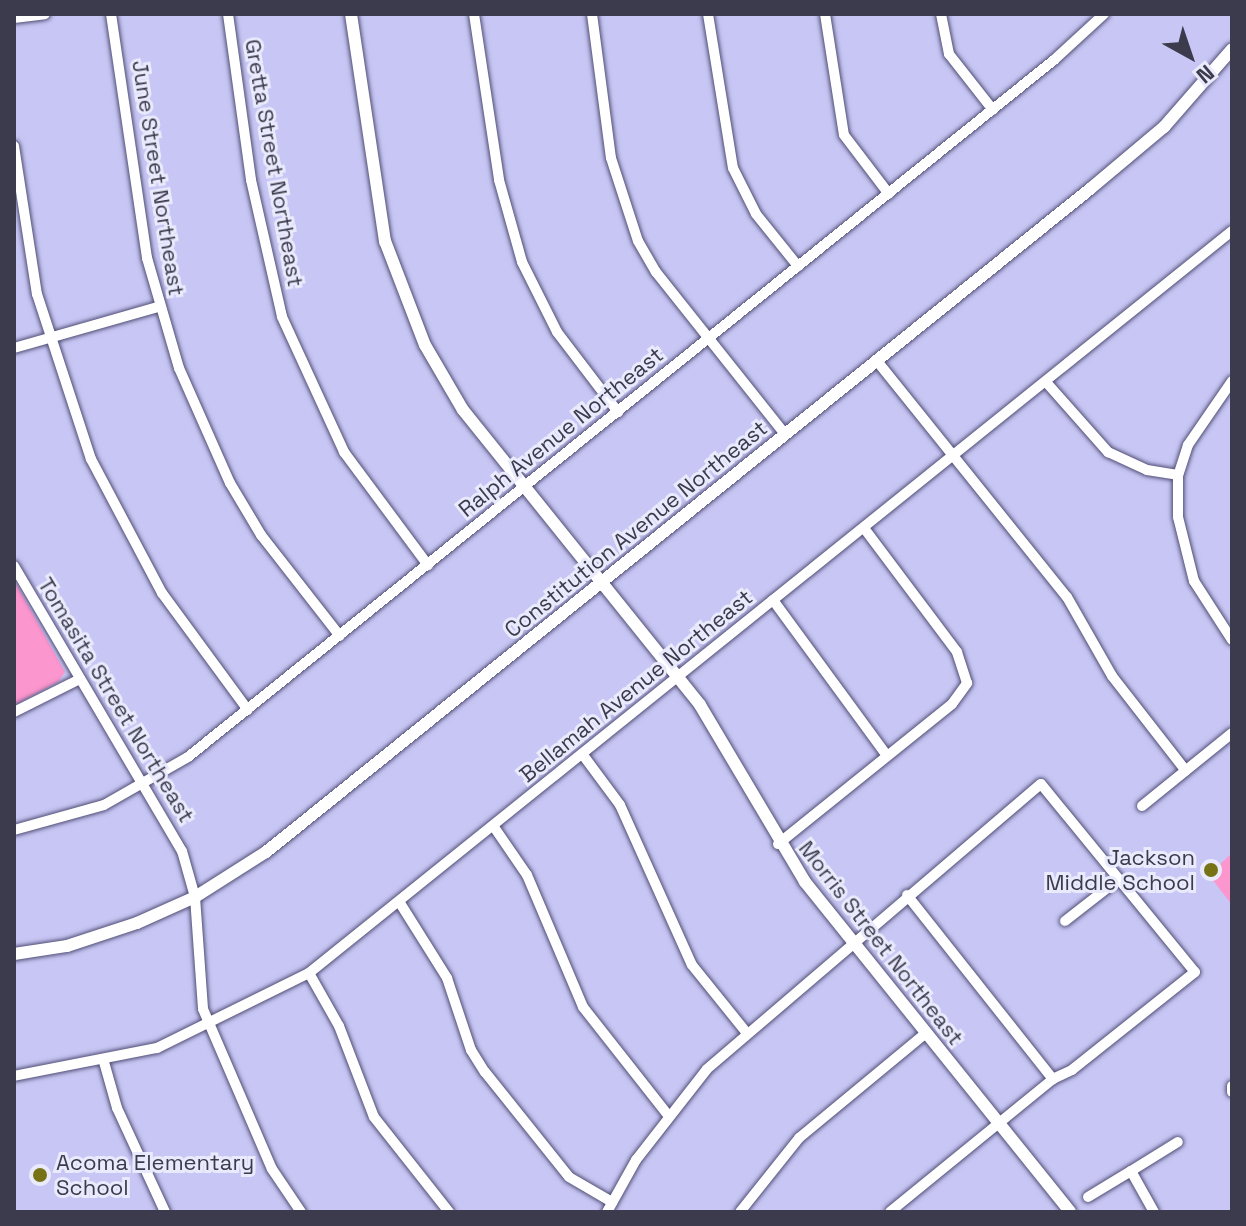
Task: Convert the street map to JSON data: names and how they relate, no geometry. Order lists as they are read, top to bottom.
{
  "streets": {
    "street": [
      "Gretta Street Northeast",
      "June Street Northeast",
      "Ralph Avenue Northeast",
      "Constitution Avenue Northeast",
      "Bellamah Avenue Northeast",
      "Tomasita Street Northeast",
      "Morris Street Northeast"
    ]
  },
  "crossings": [
    ["Gretta Street Northeast", "Ralph Avenue Northeast"],
    ["June Street Northeast", "Ralph Avenue Northeast"],
    ["Ralph Avenue Northeast", "Tomasita Street Northeast"],
    ["Ralph Avenue Northeast", "Morris Street Northeast"],
    ["Constitution Avenue Northeast", "Tomasita Street Northeast"],
    ["Constitution Avenue Northeast", "Morris Street Northeast"],
    ["Bellamah Avenue Northeast", "Tomasita Street Northeast"],
    ["Bellamah Avenue Northeast", "Morris Street Northeast"]
  ],
  "places": ["Jackson Middle School", "Acoma Elementary School"],
  "north": "bottom right"
}
